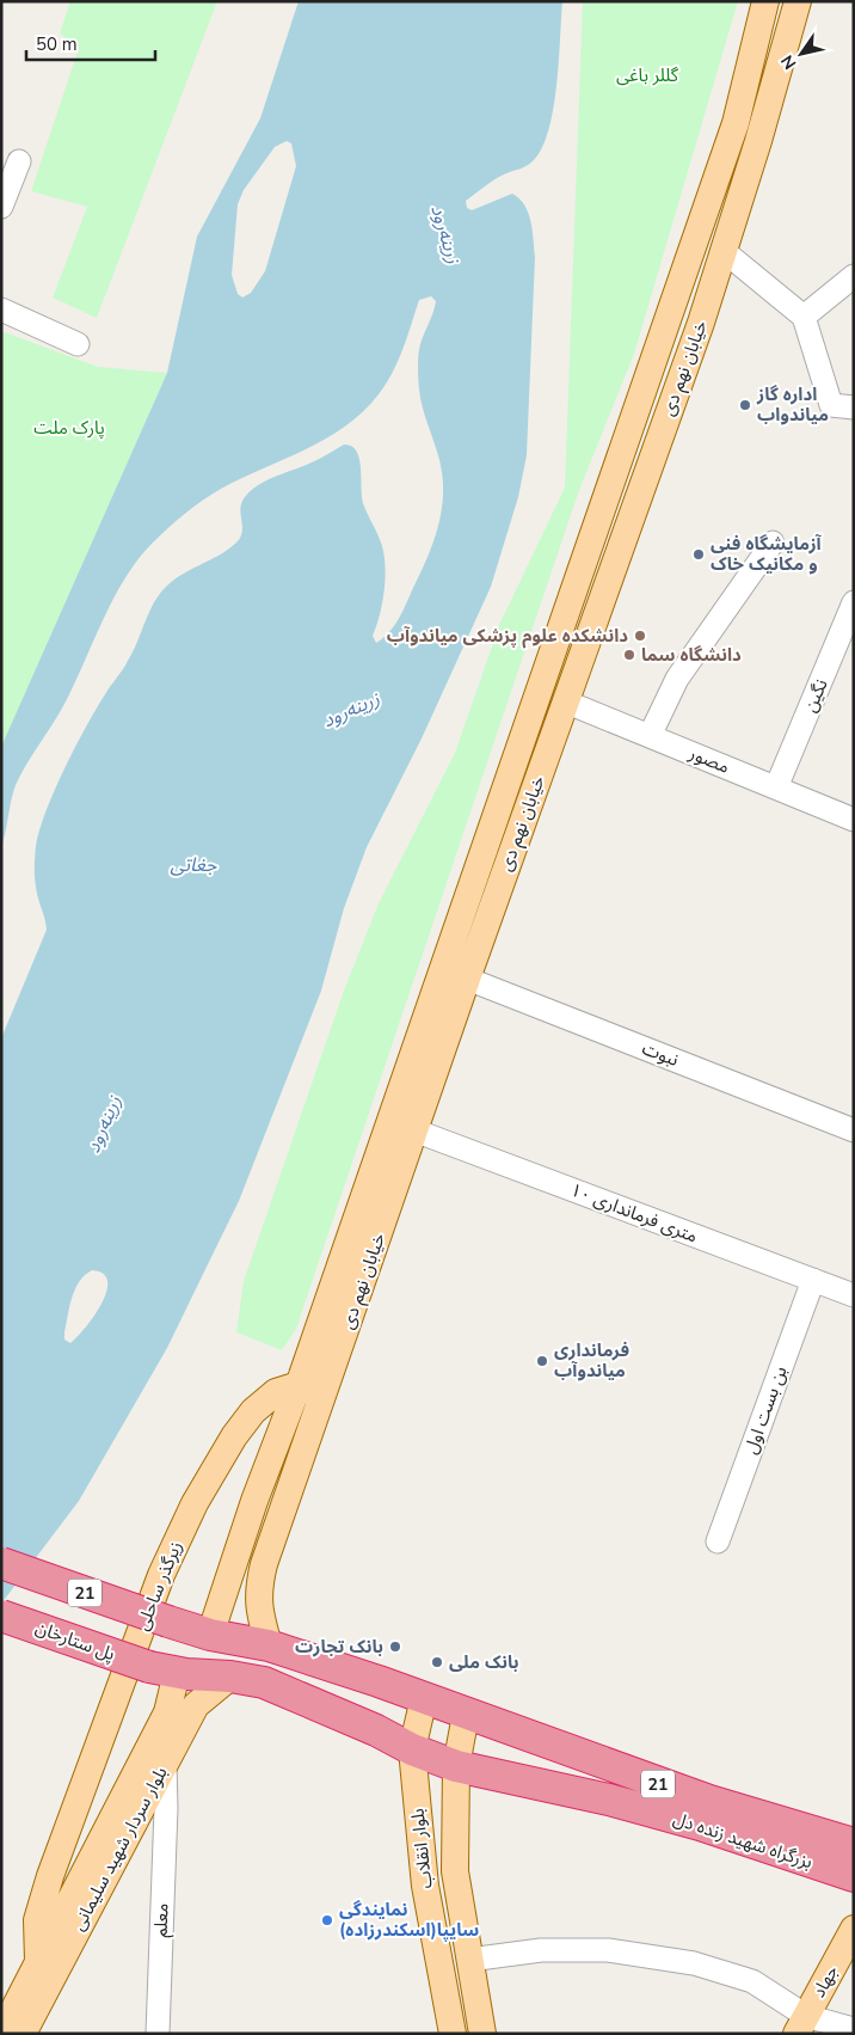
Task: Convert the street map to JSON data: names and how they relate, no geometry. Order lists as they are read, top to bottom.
{
  "streets": {
    "highway": ["21", "پل ستارخان", "بزرگراه شهید زنده دل"],
    "main road": [
      "خیابان نهم دی",
      "زیرگذر ساحلی",
      "بلوار سردار شهید سلیمانی",
      "بلوار انقلاب",
      "جهاد"
    ],
    "street": [
      "نگین",
      "مصور",
      "نبوت",
      "۱۰ متری فرمانداری",
      "بن بست اول",
      "معلم"
    ]
  },
  "crossings": [
    ["خیابان نهم دی", "مصور"],
    ["خیابان نهم دی", "نبوت"],
    ["خیابان نهم دی", "۱۰ متری فرمانداری"],
    ["خیابان نهم دی", "زیرگذر ساحلی"],
    ["خیابان نهم دی", "21"],
    ["نگین", "مصور"],
    ["۱۰ متری فرمانداری", "بن بست اول"],
    ["زیرگذر ساحلی", "بلوار سردار شهید سلیمانی"],
    ["21", "پل ستارخان"],
    ["21", "بزرگراه شهید زنده دل"],
    ["21", "بلوار سردار شهید سلیمانی"],
    ["21", "بلوار انقلاب"],
    ["پل ستارخان", "بلوار سردار شهید سلیمانی"],
    ["بزرگراه شهید زنده دل", "بلوار انقلاب"],
    ["بلوار سردار شهید سلیمانی", "معلم"]
  ],
  "water": ["زرینه‌رود", "جغاتی"],
  "parks": ["گللر باغی", "پارک ملت"],
  "places": [
    "اداره گاز میاندواب",
    "آزمایشگاه فنی و مکانیک خاک",
    "دانشکده علوم پزشکی میاندوآب",
    "دانشگاه سما",
    "فرمانداری میاندوآب",
    "بانک تجارت",
    "بانک ملی",
    "نمایندگی سایپا(اسکندرزاده)"
  ],
  "scale_bar": "50 m",
  "north": "bottom left"
}
